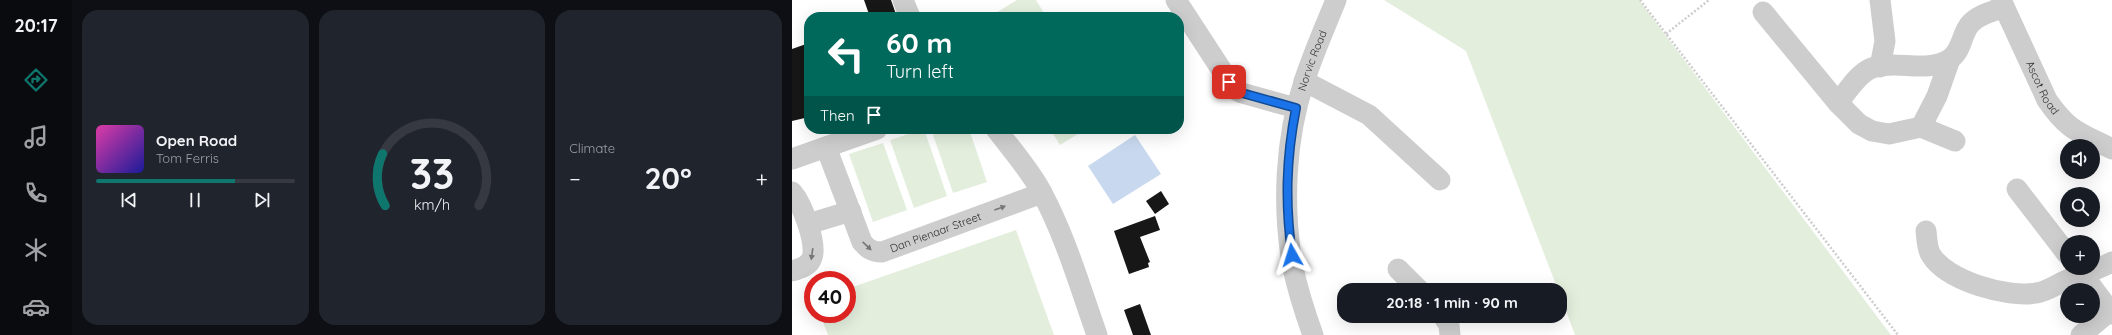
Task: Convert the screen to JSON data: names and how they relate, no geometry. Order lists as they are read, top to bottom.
{
  "streets": {
    "street": ["Norvic Road", "Ascot Road", "Dan Pienaar Street"]
  },
  "one_way": ["Dan Pienaar Street"],
  "page": {
    "tabs": "20:17",
    "tile": "Climate",
    "turn": ["60 m", "Turn left"],
    "then": "Then",
    "song": ["Open Road", "Tom Ferris"],
    "map_buttons": ["+", "−"],
    "heat": ["−", "20°", "+"],
    "limit": "40",
    "trip": "20:18 · 1 min · 90 m",
    "gauge": ["33", "km/h"]
  }
}
